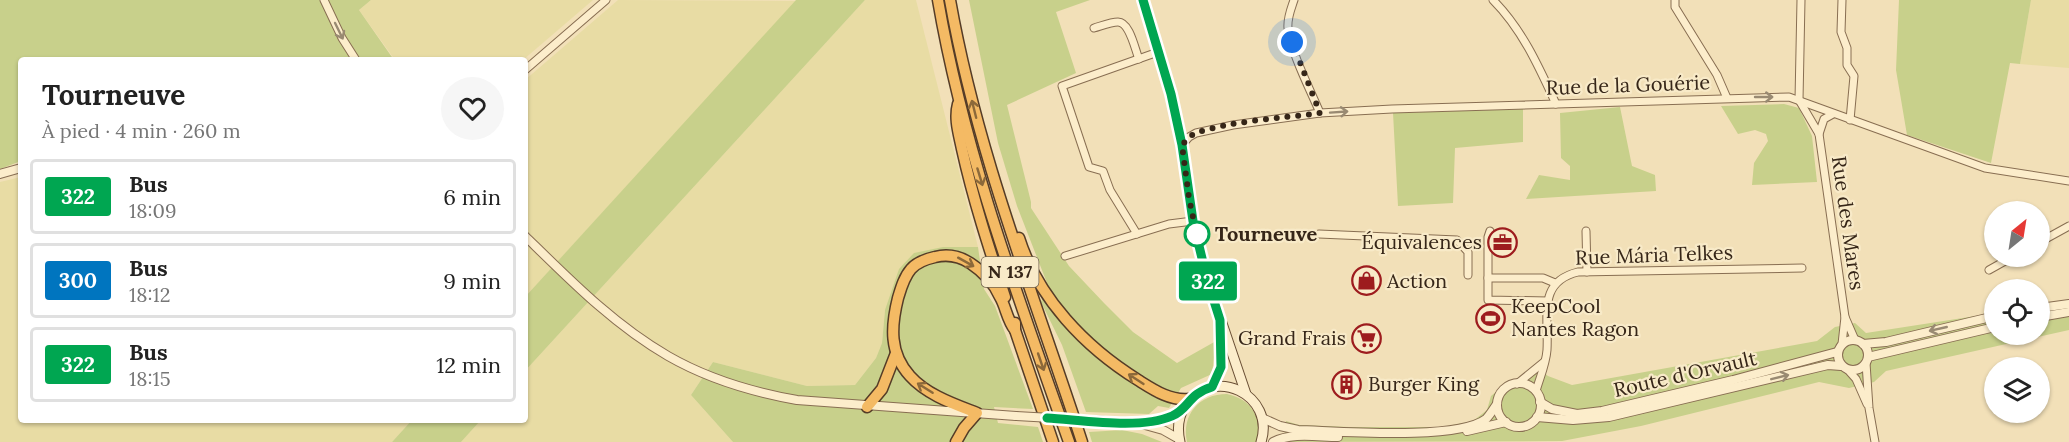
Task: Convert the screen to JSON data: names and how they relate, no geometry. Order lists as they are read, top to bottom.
{
  "streets": {
    "highway": ["N 137"],
    "street": [
      "Rue de la Gouérie",
      "Rue des Mares",
      "Rue Mária Telkes",
      "Route d'Orvault"
    ]
  },
  "crossings": [
    ["Rue de la Gouérie", "Rue des Mares"],
    ["Rue des Mares", "Route d'Orvault"],
    ["Rue Mária Telkes", "Route d'Orvault"]
  ],
  "places": {
    "other": ["Tourneuve"],
    "office": ["Équivalences"],
    "shop": ["Action"],
    "sports": ["KeepCool Nantes Ragon"],
    "supermarket": ["Grand Frais"],
    "building": ["Burger King"]
  },
  "lines": ["bus line 322"],
  "north": "top right",
  "page": {
    "on_map": "322",
    "heading": ["Tourneuve", "À pied · 4 min · 260 m"],
    "list": [
      {
        "mark": "322",
        "name": "Bus",
        "note": "18:09",
        "value": "6 min"
      },
      {
        "mark": "300",
        "name": "Bus",
        "note": "18:12",
        "value": "9 min"
      },
      {
        "mark": "322",
        "name": "Bus",
        "note": "18:15",
        "value": "12 min"
      }
    ]
  }
}
